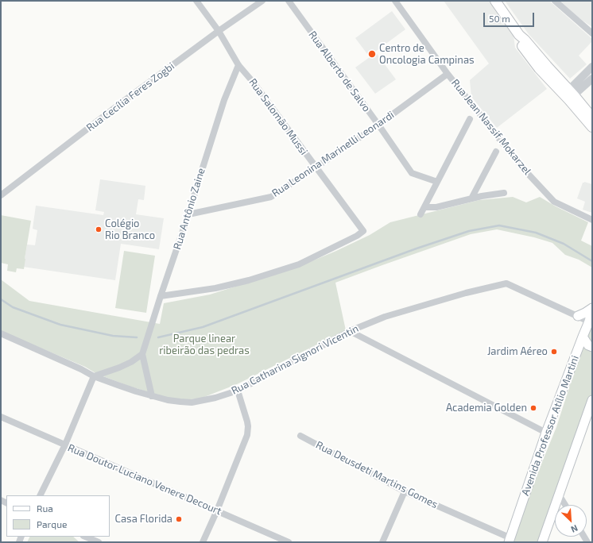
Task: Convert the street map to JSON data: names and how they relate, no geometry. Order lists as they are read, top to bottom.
{
  "streets": {
    "main road": ["Avenida Professor Atílio Martini"],
    "street": [
      "Rua Alberto de Salvo",
      "Rua Cecília Feres Zogbi",
      "Rua Salomão Mussi",
      "Rua Jean Nassif Mokarzel",
      "Rua Leonina Marinelli Leonardi",
      "Rua Antônio Zaine",
      "Rua Catharina Signori Vicentin",
      "Rua Deusdeti Martins Gomes",
      "Rua Doutor Luciano Venere Decourt"
    ]
  },
  "crossings": [
    ["Rua Alberto de Salvo", "Rua Leonina Marinelli Leonardi"],
    ["Rua Cecília Feres Zogbi", "Rua Salomão Mussi"],
    ["Rua Salomão Mussi", "Rua Leonina Marinelli Leonardi"],
    ["Rua Salomão Mussi", "Rua Antônio Zaine"],
    ["Rua Jean Nassif Mokarzel", "Rua Leonina Marinelli Leonardi"],
    ["Rua Leonina Marinelli Leonardi", "Rua Antônio Zaine"],
    ["Rua Catharina Signori Vicentin", "Avenida Professor Atílio Martini"],
    ["Avenida Professor Atílio Martini", "Rua Deusdeti Martins Gomes"]
  ],
  "parks": ["Parque linear ribeirão das pedras"],
  "places": [
    "Centro de Oncologia Campinas",
    "Colégio Rio Branco",
    "Jardim Aéreo",
    "Academia Golden",
    "Casa Florida"
  ],
  "legend": ["Rua", "Parque"],
  "scale_bar": "50 m",
  "north": "bottom right"
}
